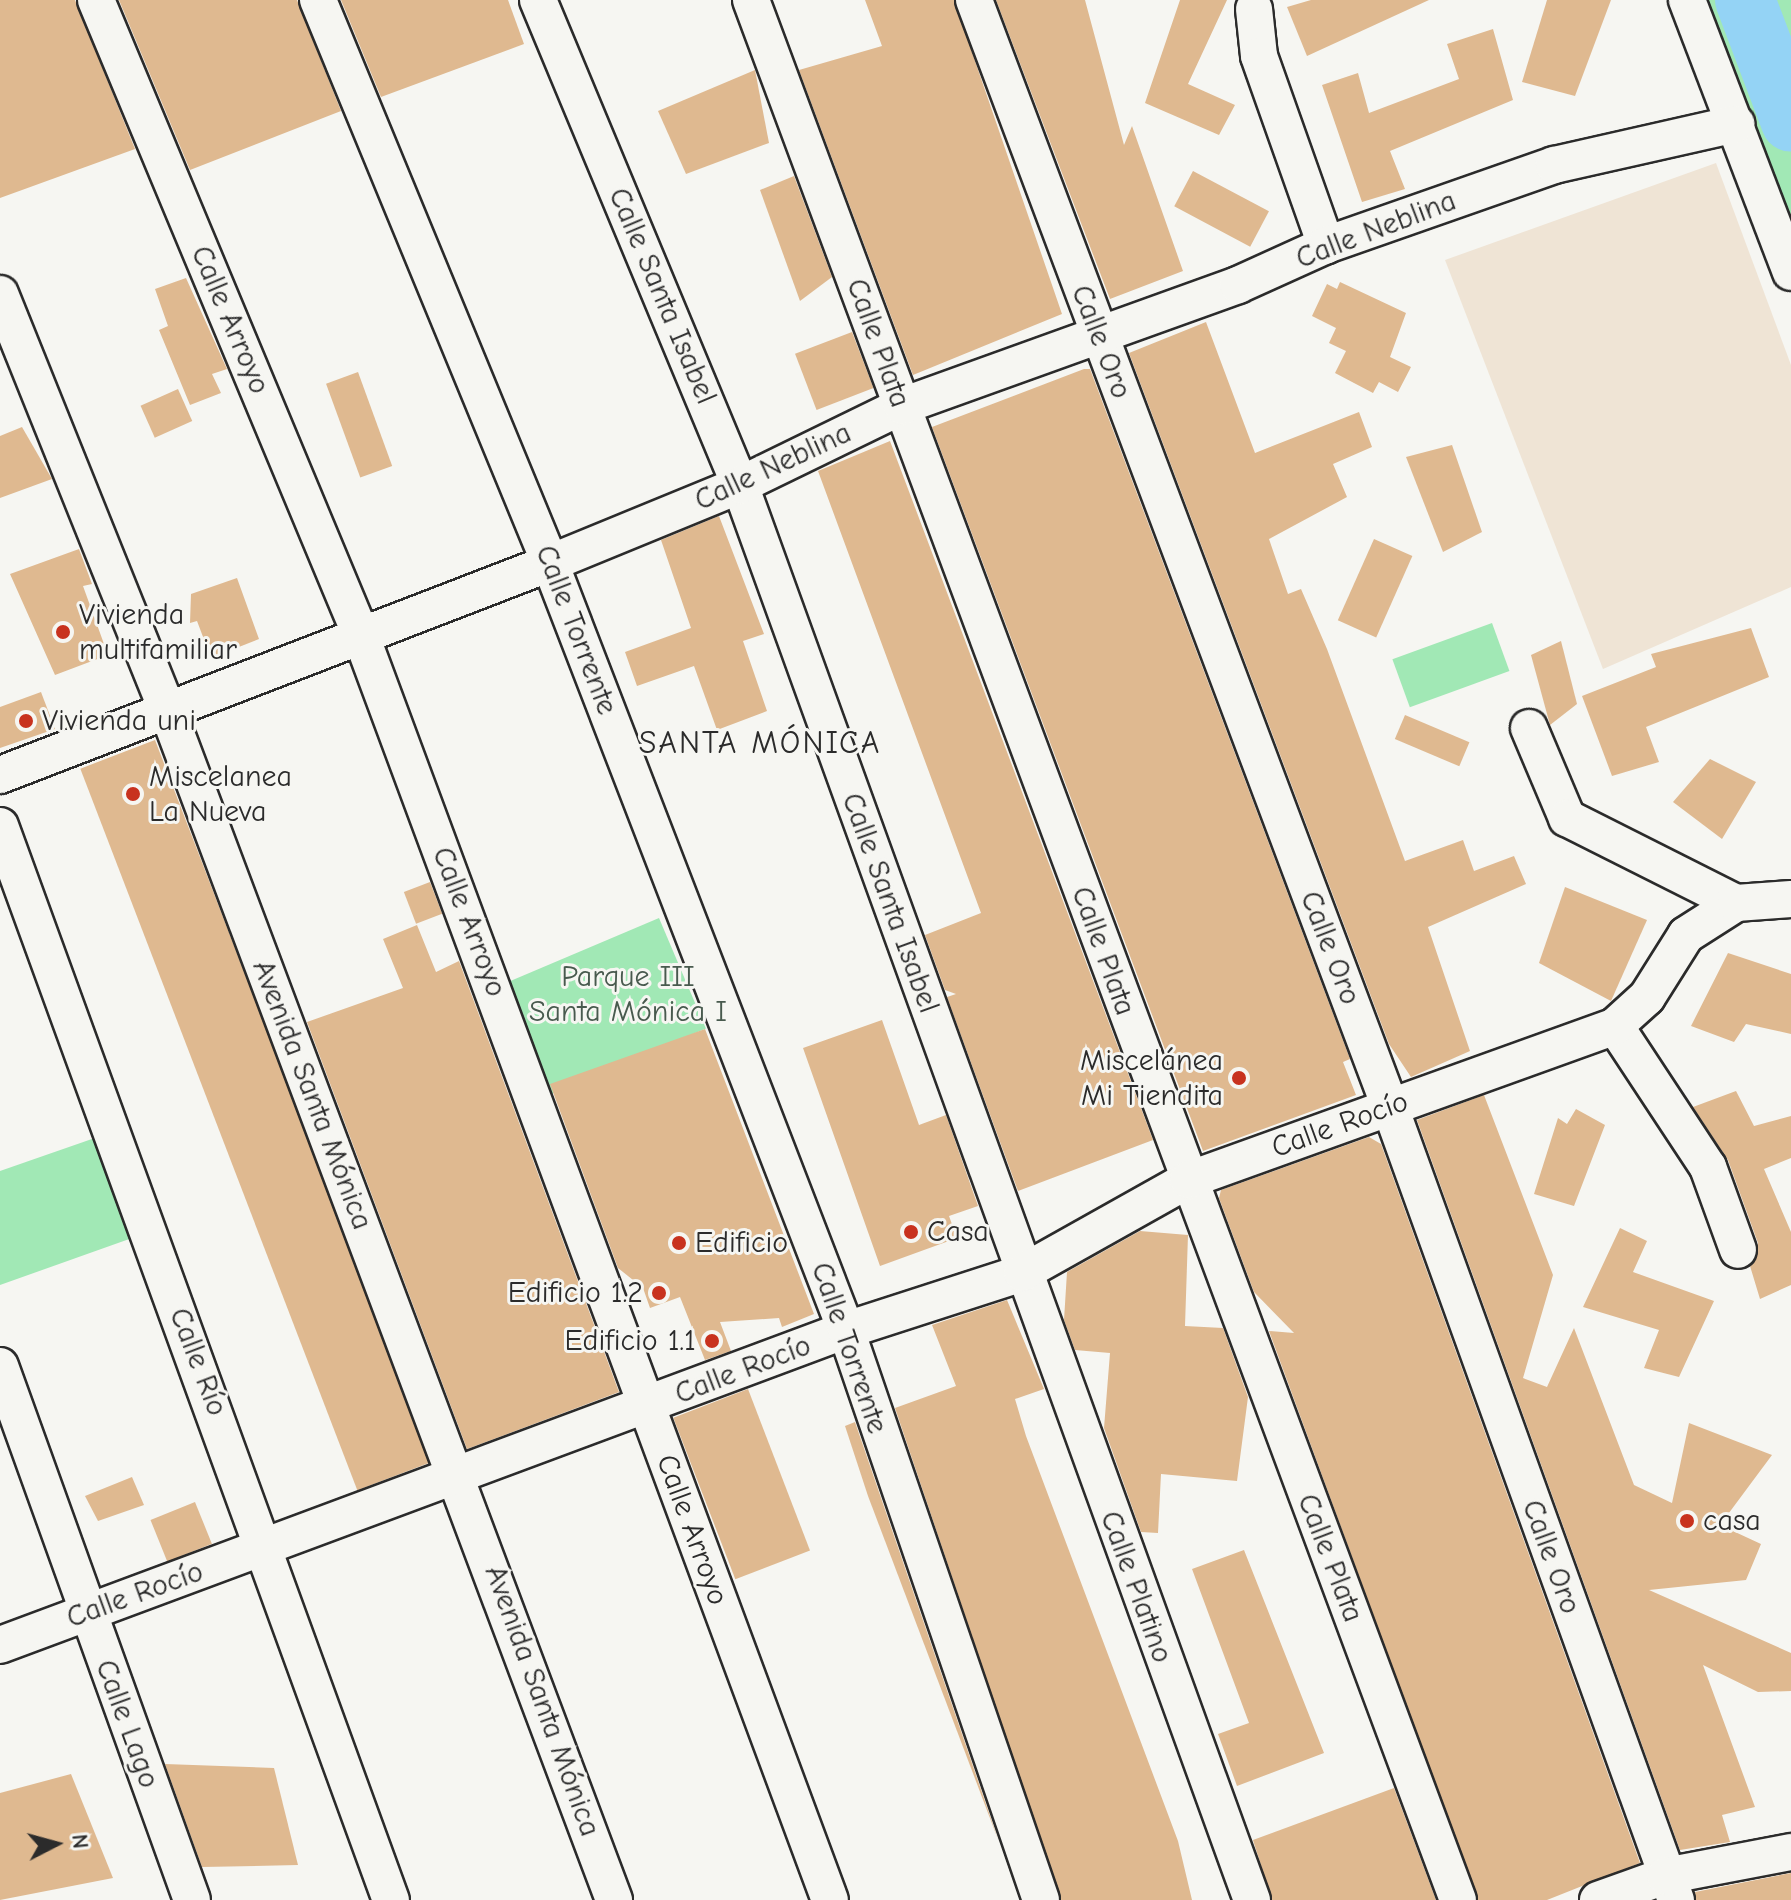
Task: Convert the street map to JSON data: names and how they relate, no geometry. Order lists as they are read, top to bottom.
{
  "streets": {
    "street": [
      "Calle Neblina",
      "Calle Santa Isabel",
      "Calle Arroyo",
      "Calle Oro",
      "Calle Plata",
      "Calle Torrente",
      "Avenida Santa Mónica",
      "Calle Rocío",
      "Calle Río",
      "Calle Platino",
      "Calle Lago"
    ]
  },
  "crossings": [
    ["Calle Neblina", "Calle Santa Isabel"],
    ["Calle Neblina", "Calle Arroyo"],
    ["Calle Neblina", "Calle Oro"],
    ["Calle Neblina", "Calle Plata"],
    ["Calle Neblina", "Calle Torrente"],
    ["Calle Neblina", "Avenida Santa Mónica"],
    ["Calle Santa Isabel", "Calle Rocío"],
    ["Calle Santa Isabel", "Calle Platino"],
    ["Calle Arroyo", "Calle Rocío"],
    ["Calle Oro", "Calle Rocío"],
    ["Calle Plata", "Calle Rocío"],
    ["Calle Torrente", "Calle Rocío"],
    ["Avenida Santa Mónica", "Calle Rocío"],
    ["Calle Rocío", "Calle Río"],
    ["Calle Rocío", "Calle Platino"],
    ["Calle Rocío", "Calle Lago"]
  ],
  "districts": ["SANTA MÓNICA"],
  "parks": ["Parque III Santa Mónica I"],
  "places": [
    "Vivienda multifamiliar",
    "Vivienda uni",
    "Miscelanea La Nueva",
    "Miscelánea Mi Tiendita",
    "Casa",
    "Edificio",
    "Edificio 1.2",
    "Edificio 1.1",
    "casa"
  ],
  "north": "right"
}
